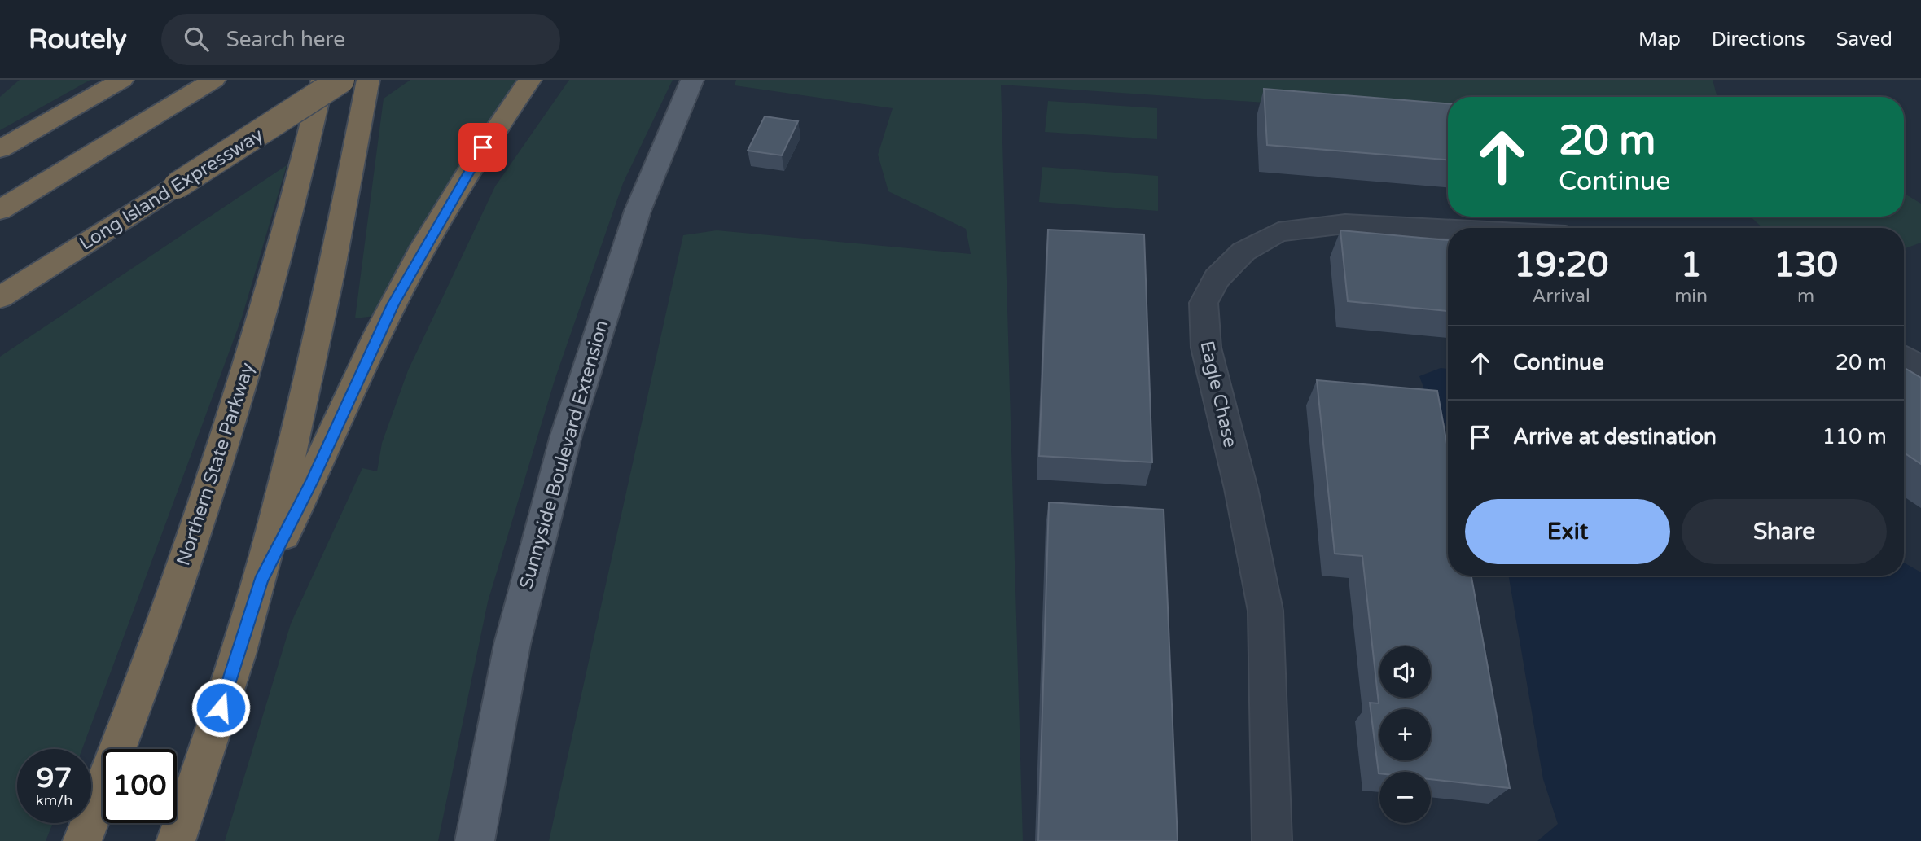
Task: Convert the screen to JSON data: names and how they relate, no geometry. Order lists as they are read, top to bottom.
{
  "streets": {
    "highway": ["Long Island Expressway", "Northern State Parkway"],
    "main road": ["Sunnyside Boulevard Extension"],
    "street": ["Eagle Chase"]
  },
  "page": {
    "header": "Routely",
    "search": "Search here",
    "nav": ["Map", "Directions", "Saved"],
    "turn": ["20 m", "Continue"],
    "eta": [
      "19:20",
      "Arrival",
      "1",
      "min",
      "130",
      "m"
    ],
    "list": [
      {
        "name": "Continue",
        "value": "20 m"
      },
      {
        "name": "Arrive at destination",
        "value": "110 m"
      }
    ],
    "buttons": ["Exit", "Share"],
    "map_buttons": ["+", "−"],
    "speed": "97 km/h",
    "limit": "100"
  }
}
